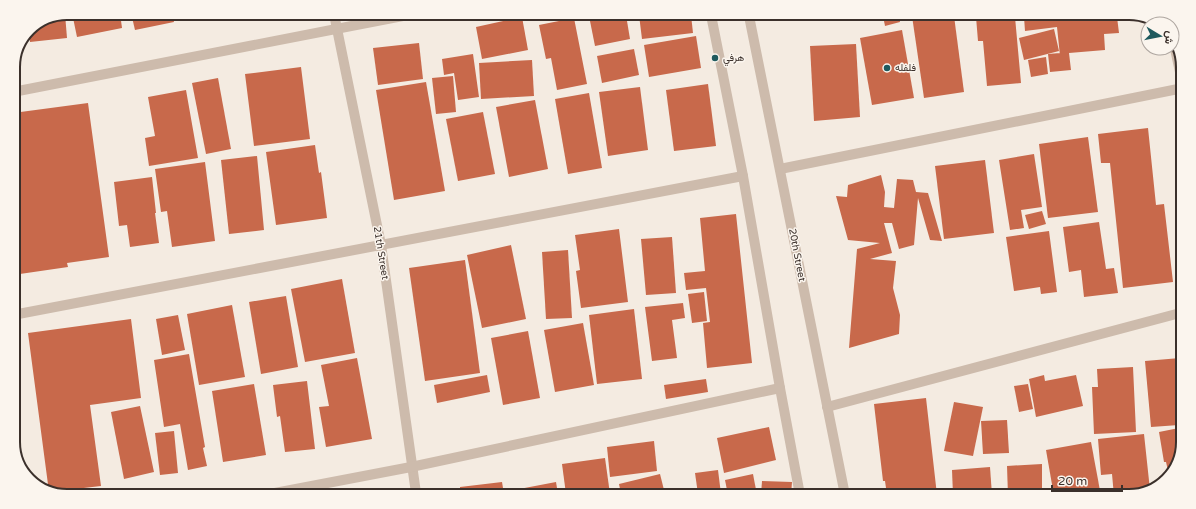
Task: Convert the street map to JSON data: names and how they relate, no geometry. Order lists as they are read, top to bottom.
{
  "streets": {
    "street": ["21th Street", "20th Street"]
  },
  "places": ["هرفي", "فلفله"],
  "scale_bar": "20 m",
  "north": "right"
}
